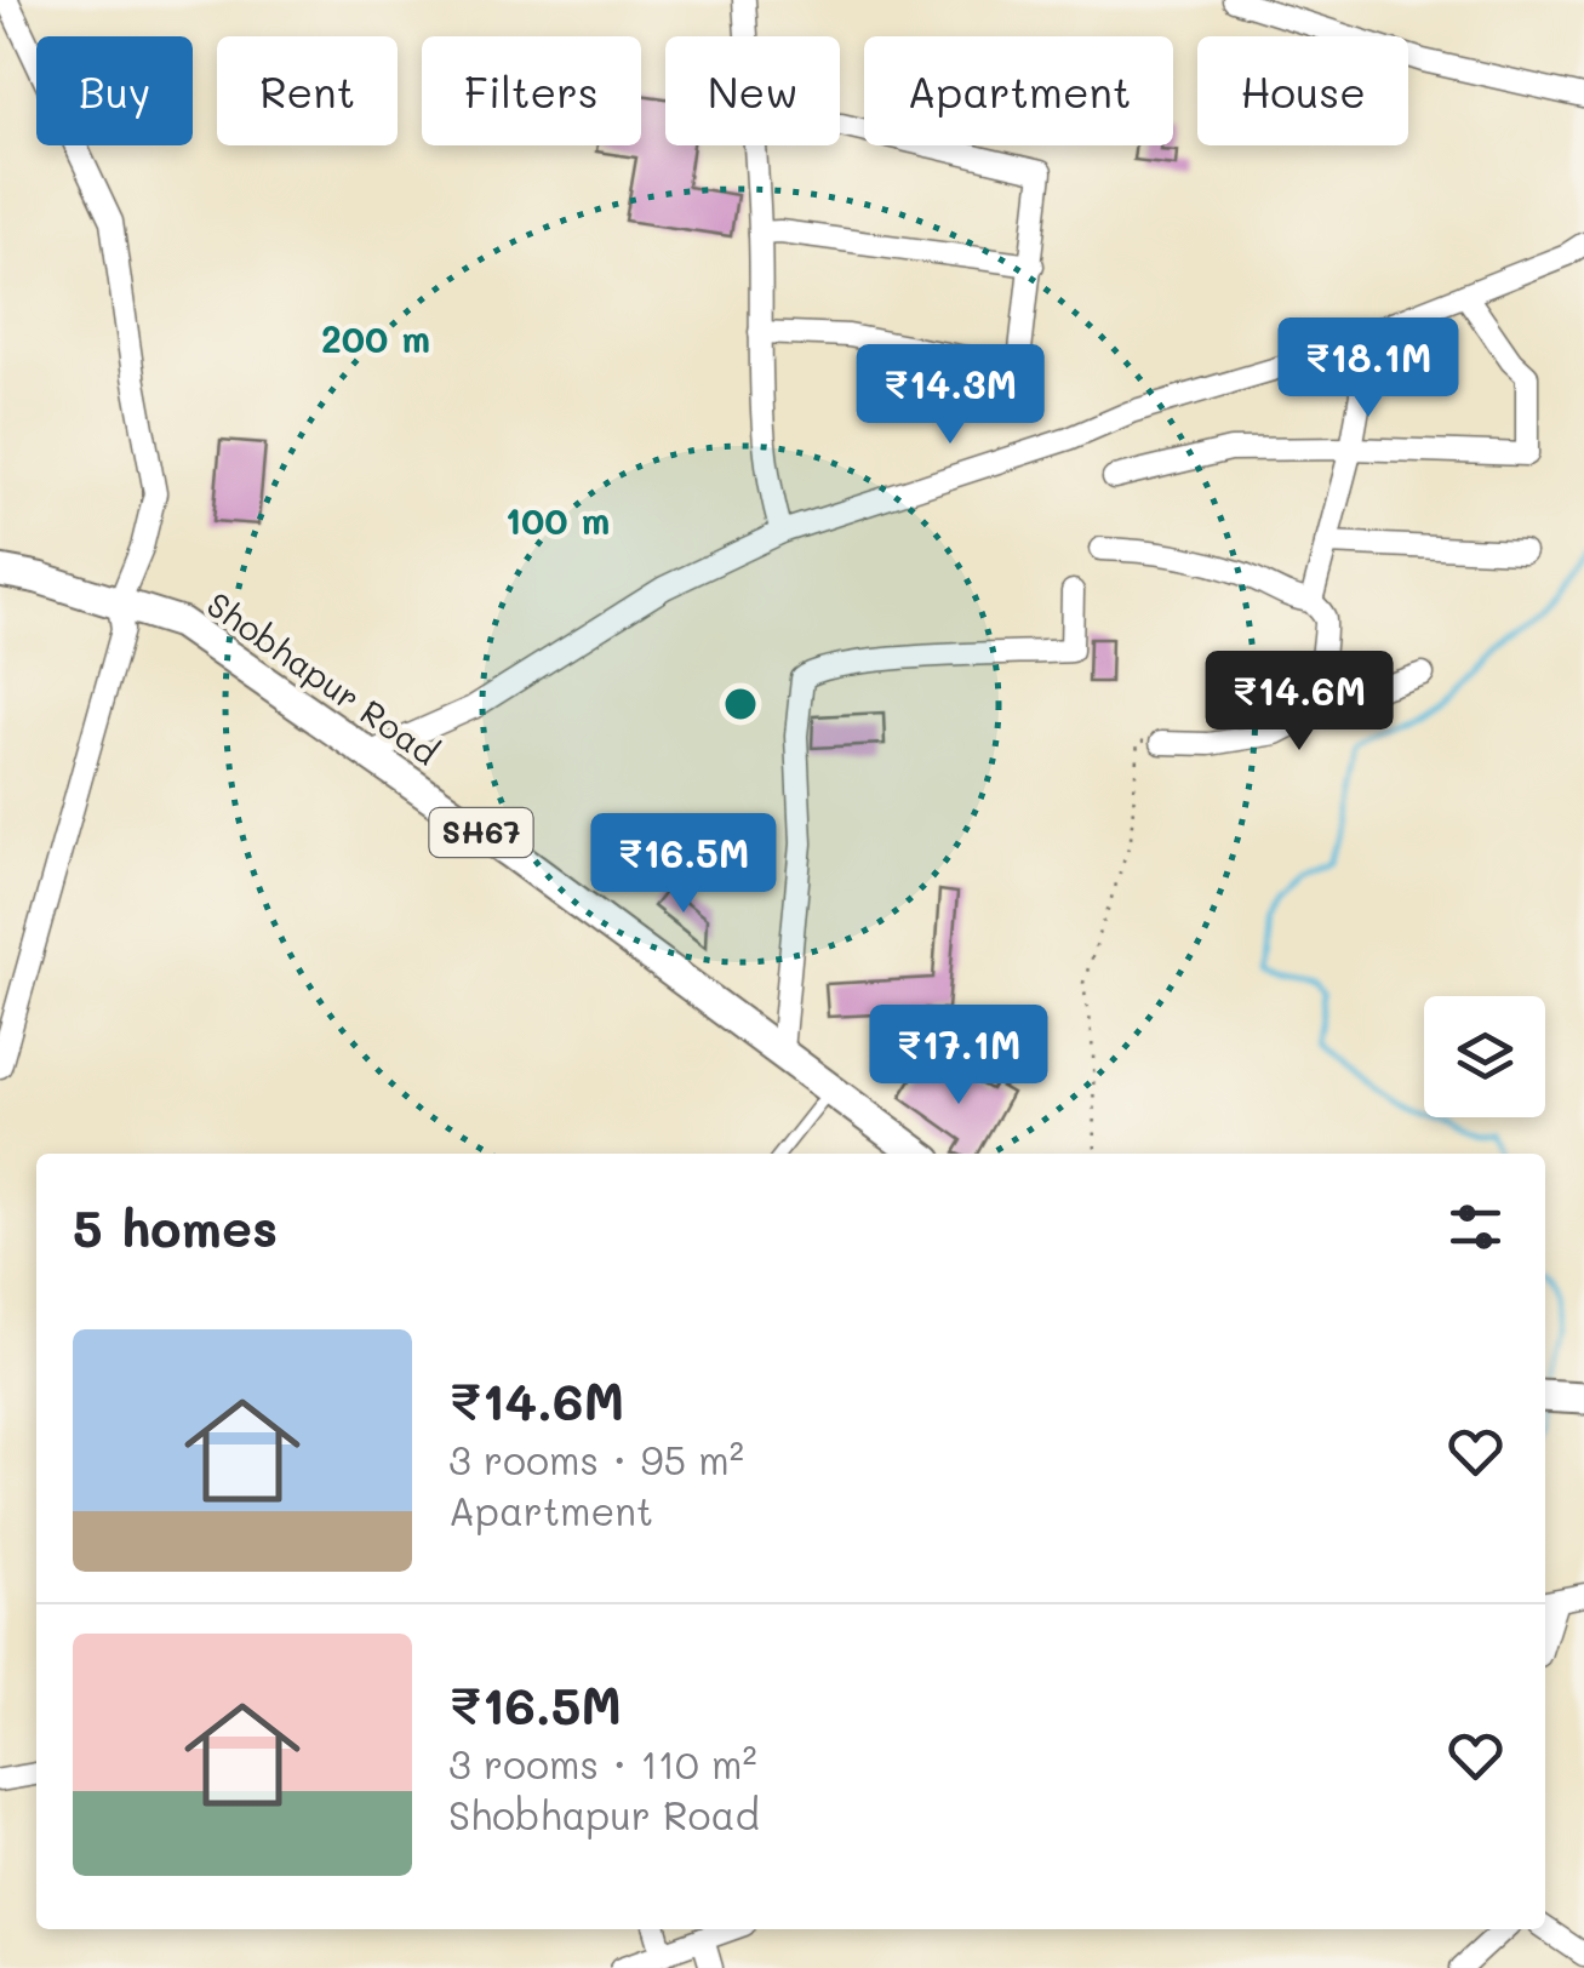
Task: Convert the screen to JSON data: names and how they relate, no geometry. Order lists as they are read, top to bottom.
{
  "streets": {
    "main road": ["Shobhapur Road", "SH67"]
  },
  "page": {
    "chip": [
      "Buy",
      "Rent",
      "Filters",
      "New",
      "Apartment",
      "House"
    ],
    "price": [
      "₹18.1M",
      "₹14.3M",
      "₹14.6M",
      "₹16.5M",
      "₹17.1M"
    ],
    "heading": "5 homes",
    "list": [
      {
        "name": "₹14.6M",
        "note": "3 rooms · 95 m² · Apartment"
      },
      {
        "name": "₹16.5M",
        "note": "3 rooms · 110 m² · Shobhapur Road"
      }
    ]
  },
  "rings": ["200 m", "100 m"]
}
